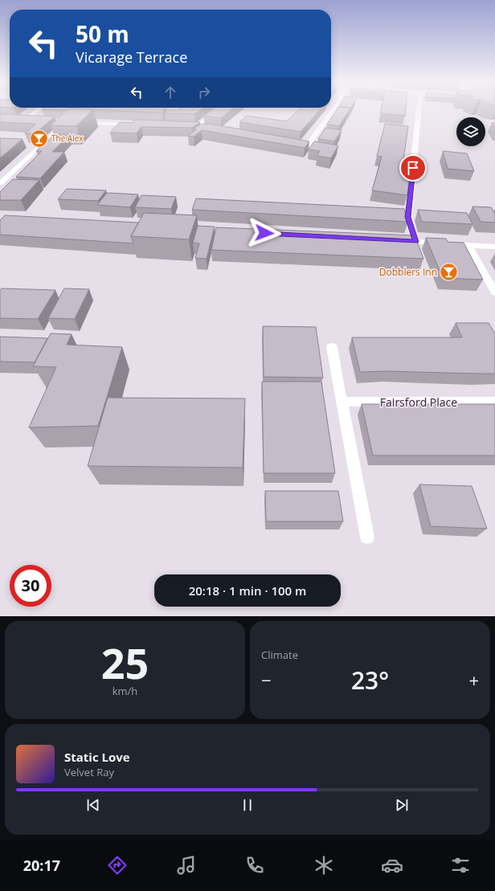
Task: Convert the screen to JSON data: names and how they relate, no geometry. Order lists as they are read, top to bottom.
{
  "streets": {
    "street": ["Fairsford Place"]
  },
  "places": {
    "bar": ["The Alex", "Dobblers Inn"]
  },
  "page": {
    "turn": ["50 m", "Vicarage Terrace"],
    "limit": "30",
    "trip": "20:18 · 1 min · 100 m",
    "tile": [
      ["25", "km/h"],
      "Climate"
    ],
    "heat": ["−", "23°", "+"],
    "song": ["Static Love", "Velvet Ray"],
    "tabs": "20:17"
  }
}
